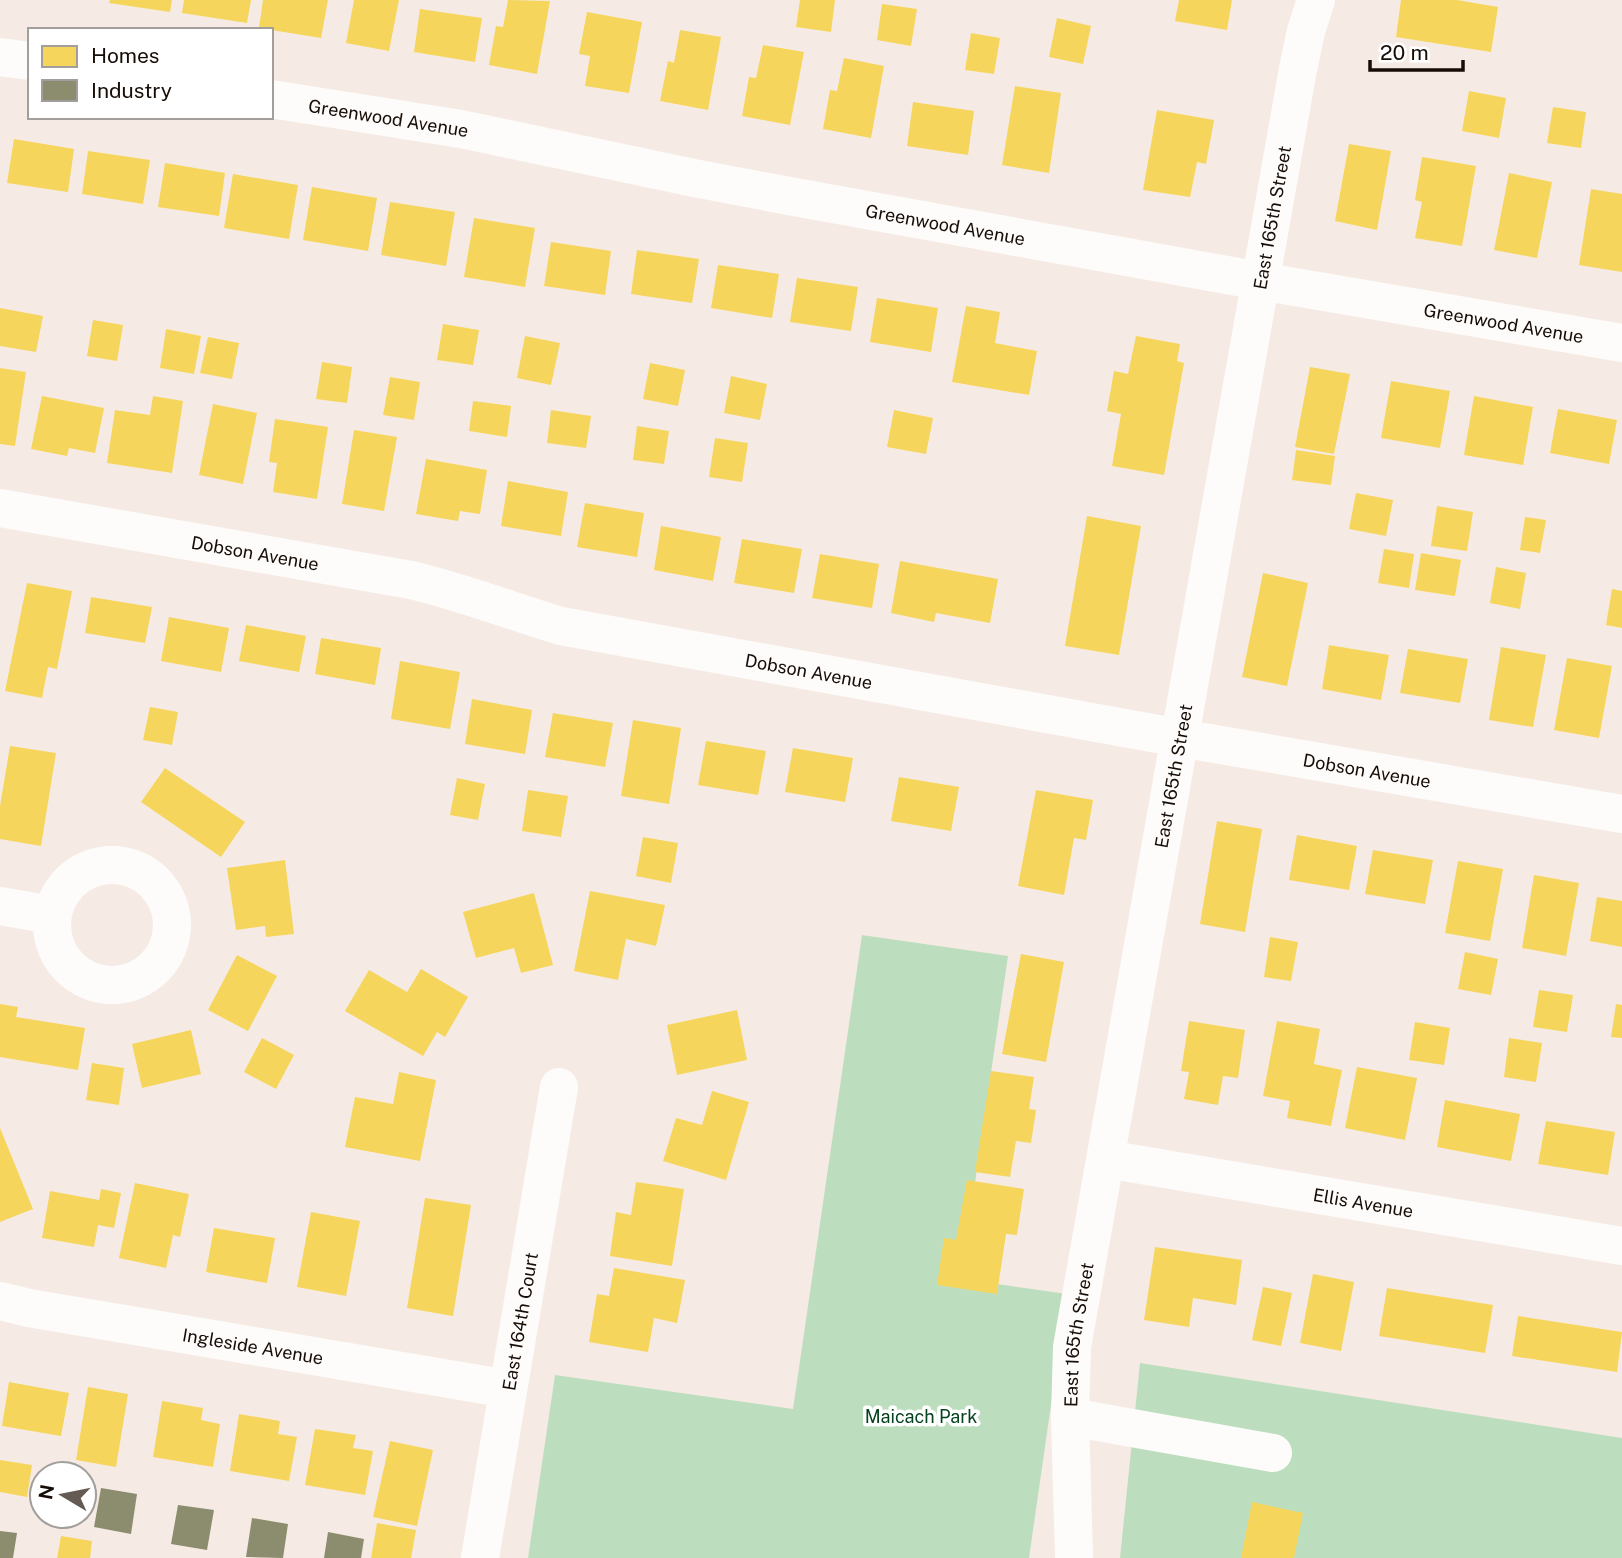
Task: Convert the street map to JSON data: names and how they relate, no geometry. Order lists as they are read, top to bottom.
{
  "streets": {
    "street": [
      "Greenwood Avenue",
      "East 165th Street",
      "Dobson Avenue",
      "Ellis Avenue",
      "East 164th Court",
      "Ingleside Avenue"
    ]
  },
  "crossings": [
    ["Greenwood Avenue", "East 165th Street"],
    ["East 165th Street", "Dobson Avenue"],
    ["East 165th Street", "Ellis Avenue"],
    ["East 164th Court", "Ingleside Avenue"]
  ],
  "parks": ["Maicach Park"],
  "legend": ["Homes", "Industry"],
  "scale_bar": "20 m",
  "north": "left"
}
